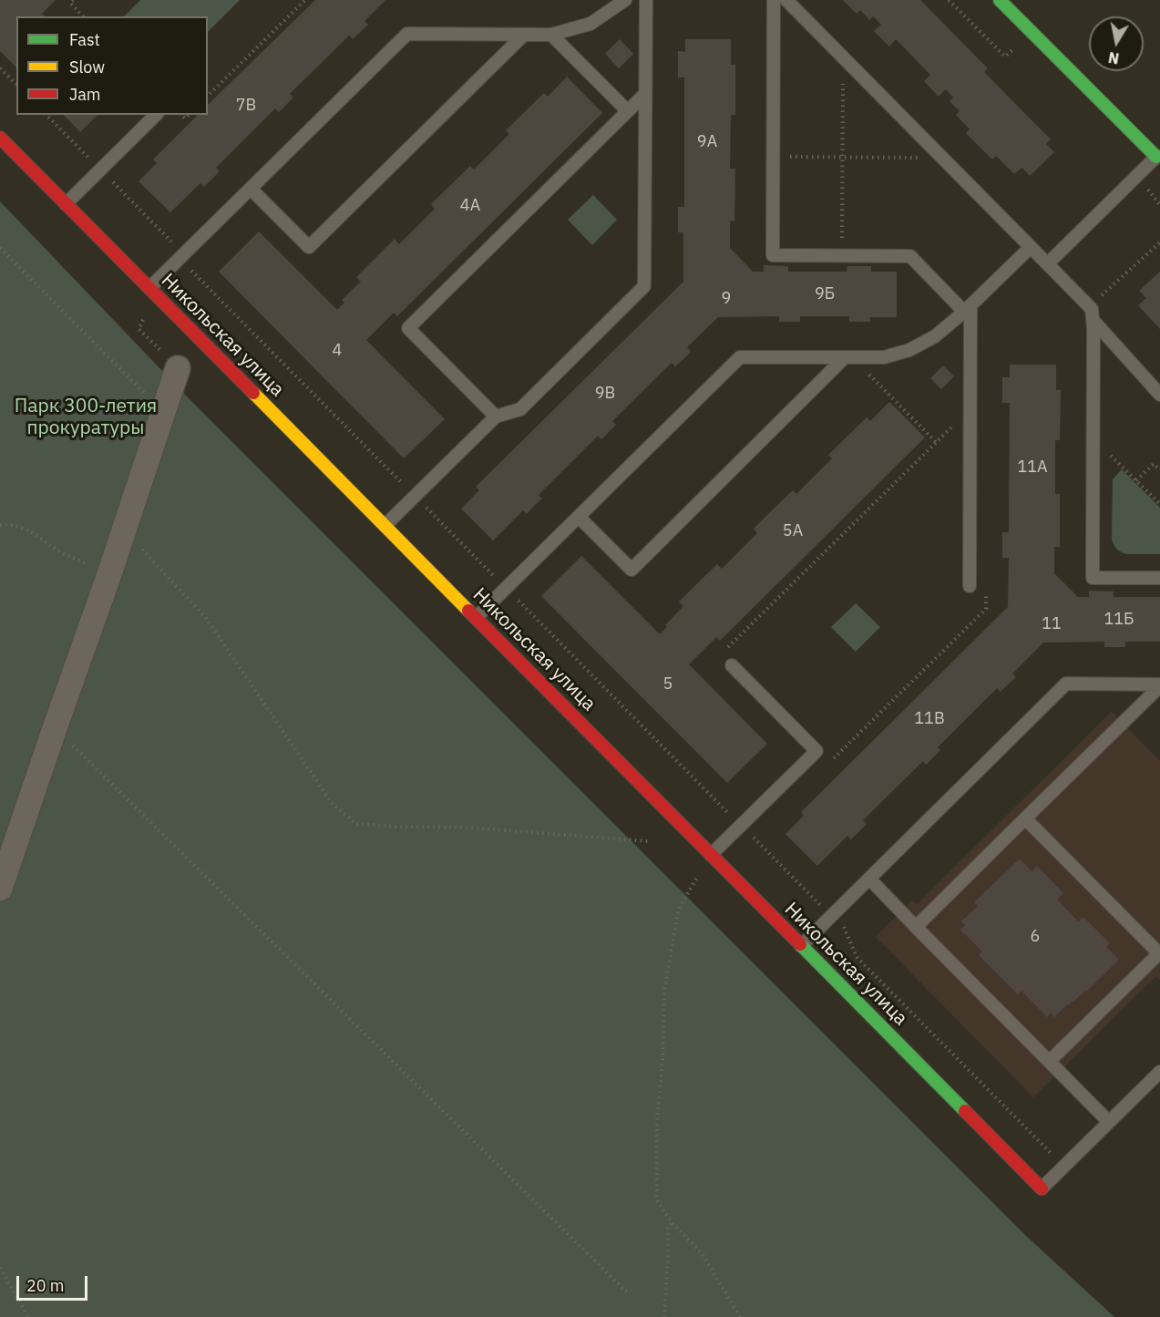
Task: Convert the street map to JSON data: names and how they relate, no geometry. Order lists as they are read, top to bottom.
{
  "streets": {
    "street": ["Никольская улица"]
  },
  "parks": ["Парк 300-летия прокуратуры"],
  "house_numbers": [
    "7В",
    "9А",
    "4А",
    "9Б",
    "9",
    "4",
    "9В",
    "11А",
    "5А",
    "11Б",
    "11",
    "5",
    "11В",
    "6"
  ],
  "legend": ["Fast", "Slow", "Jam"],
  "scale_bar": "20 m",
  "north": "bottom"
}
